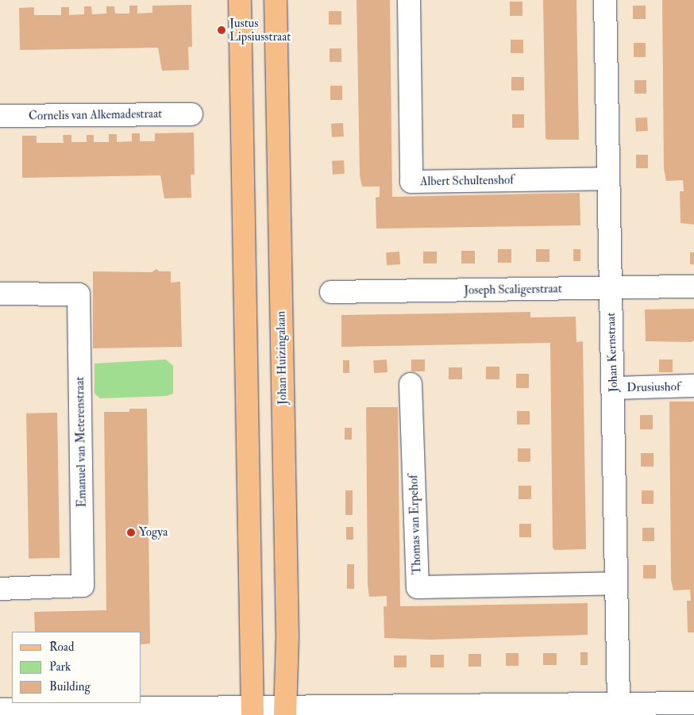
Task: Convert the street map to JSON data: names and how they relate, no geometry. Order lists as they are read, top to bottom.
{
  "streets": {
    "main road": ["Johan Huizingalaan"],
    "street": [
      "Cornelis van Alkemadestraat",
      "Albert Schultenshof",
      "Joseph Scaligerstraat",
      "Johan Kernstraat",
      "Drusiushof",
      "Emanuel van Meterenstraat",
      "Thomas van Erpehof"
    ]
  },
  "crossings": [
    ["Albert Schultenshof", "Johan Kernstraat"],
    ["Joseph Scaligerstraat", "Johan Kernstraat"],
    ["Johan Kernstraat", "Drusiushof"],
    ["Johan Kernstraat", "Thomas van Erpehof"]
  ],
  "places": ["Justus Lipsiusstraat", "Yogya"],
  "legend": ["Road", "Park", "Building"]
}
